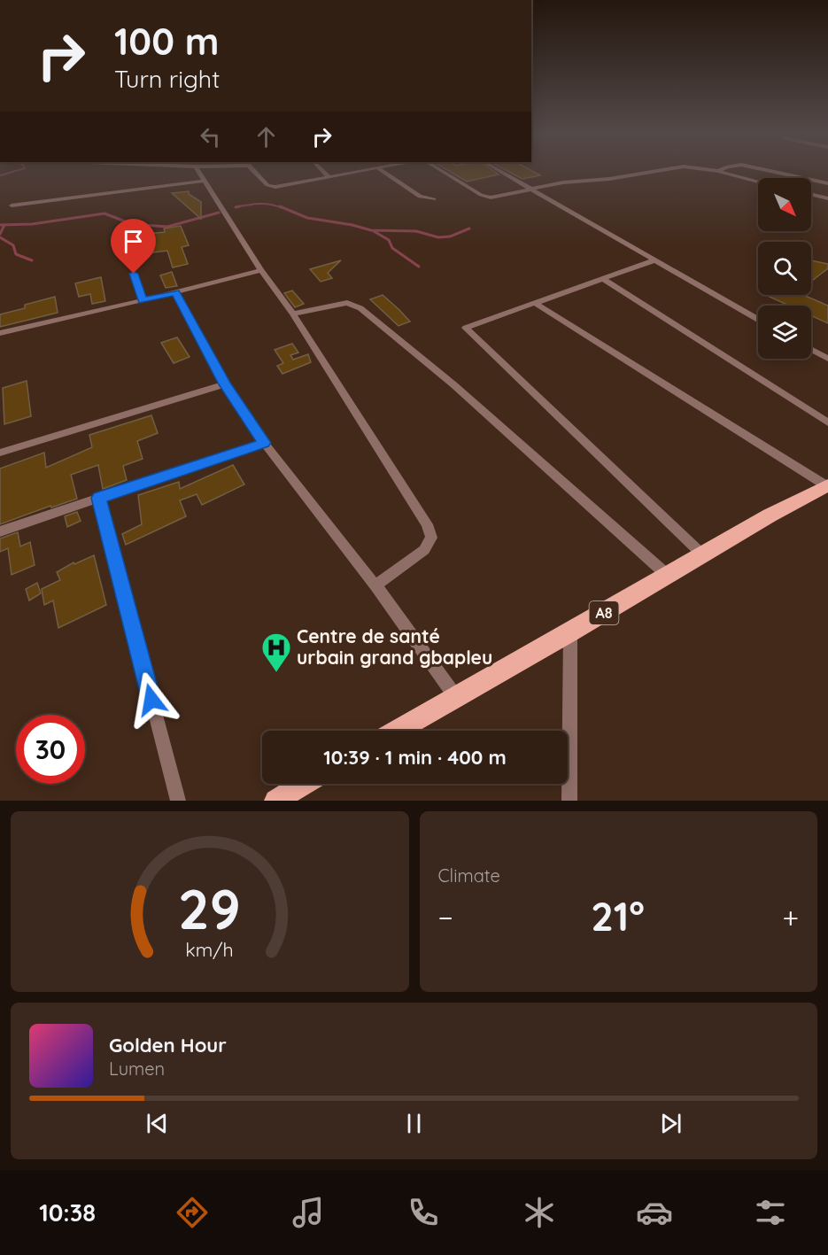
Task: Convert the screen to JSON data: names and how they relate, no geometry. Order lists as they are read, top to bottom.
{
  "streets": {
    "main road": ["A8"]
  },
  "places": {
    "hospital": ["Centre de santé urbain grand gbapleu"]
  },
  "north": "bottom right",
  "page": {
    "turn": ["100 m", "Turn right"],
    "limit": "30",
    "trip": "10:39 · 1 min · 400 m",
    "tile": "Climate",
    "heat": ["−", "21°", "+"],
    "song": ["Golden Hour", "Lumen"],
    "tabs": "10:38",
    "gauge": ["29", "km/h"]
  }
}
